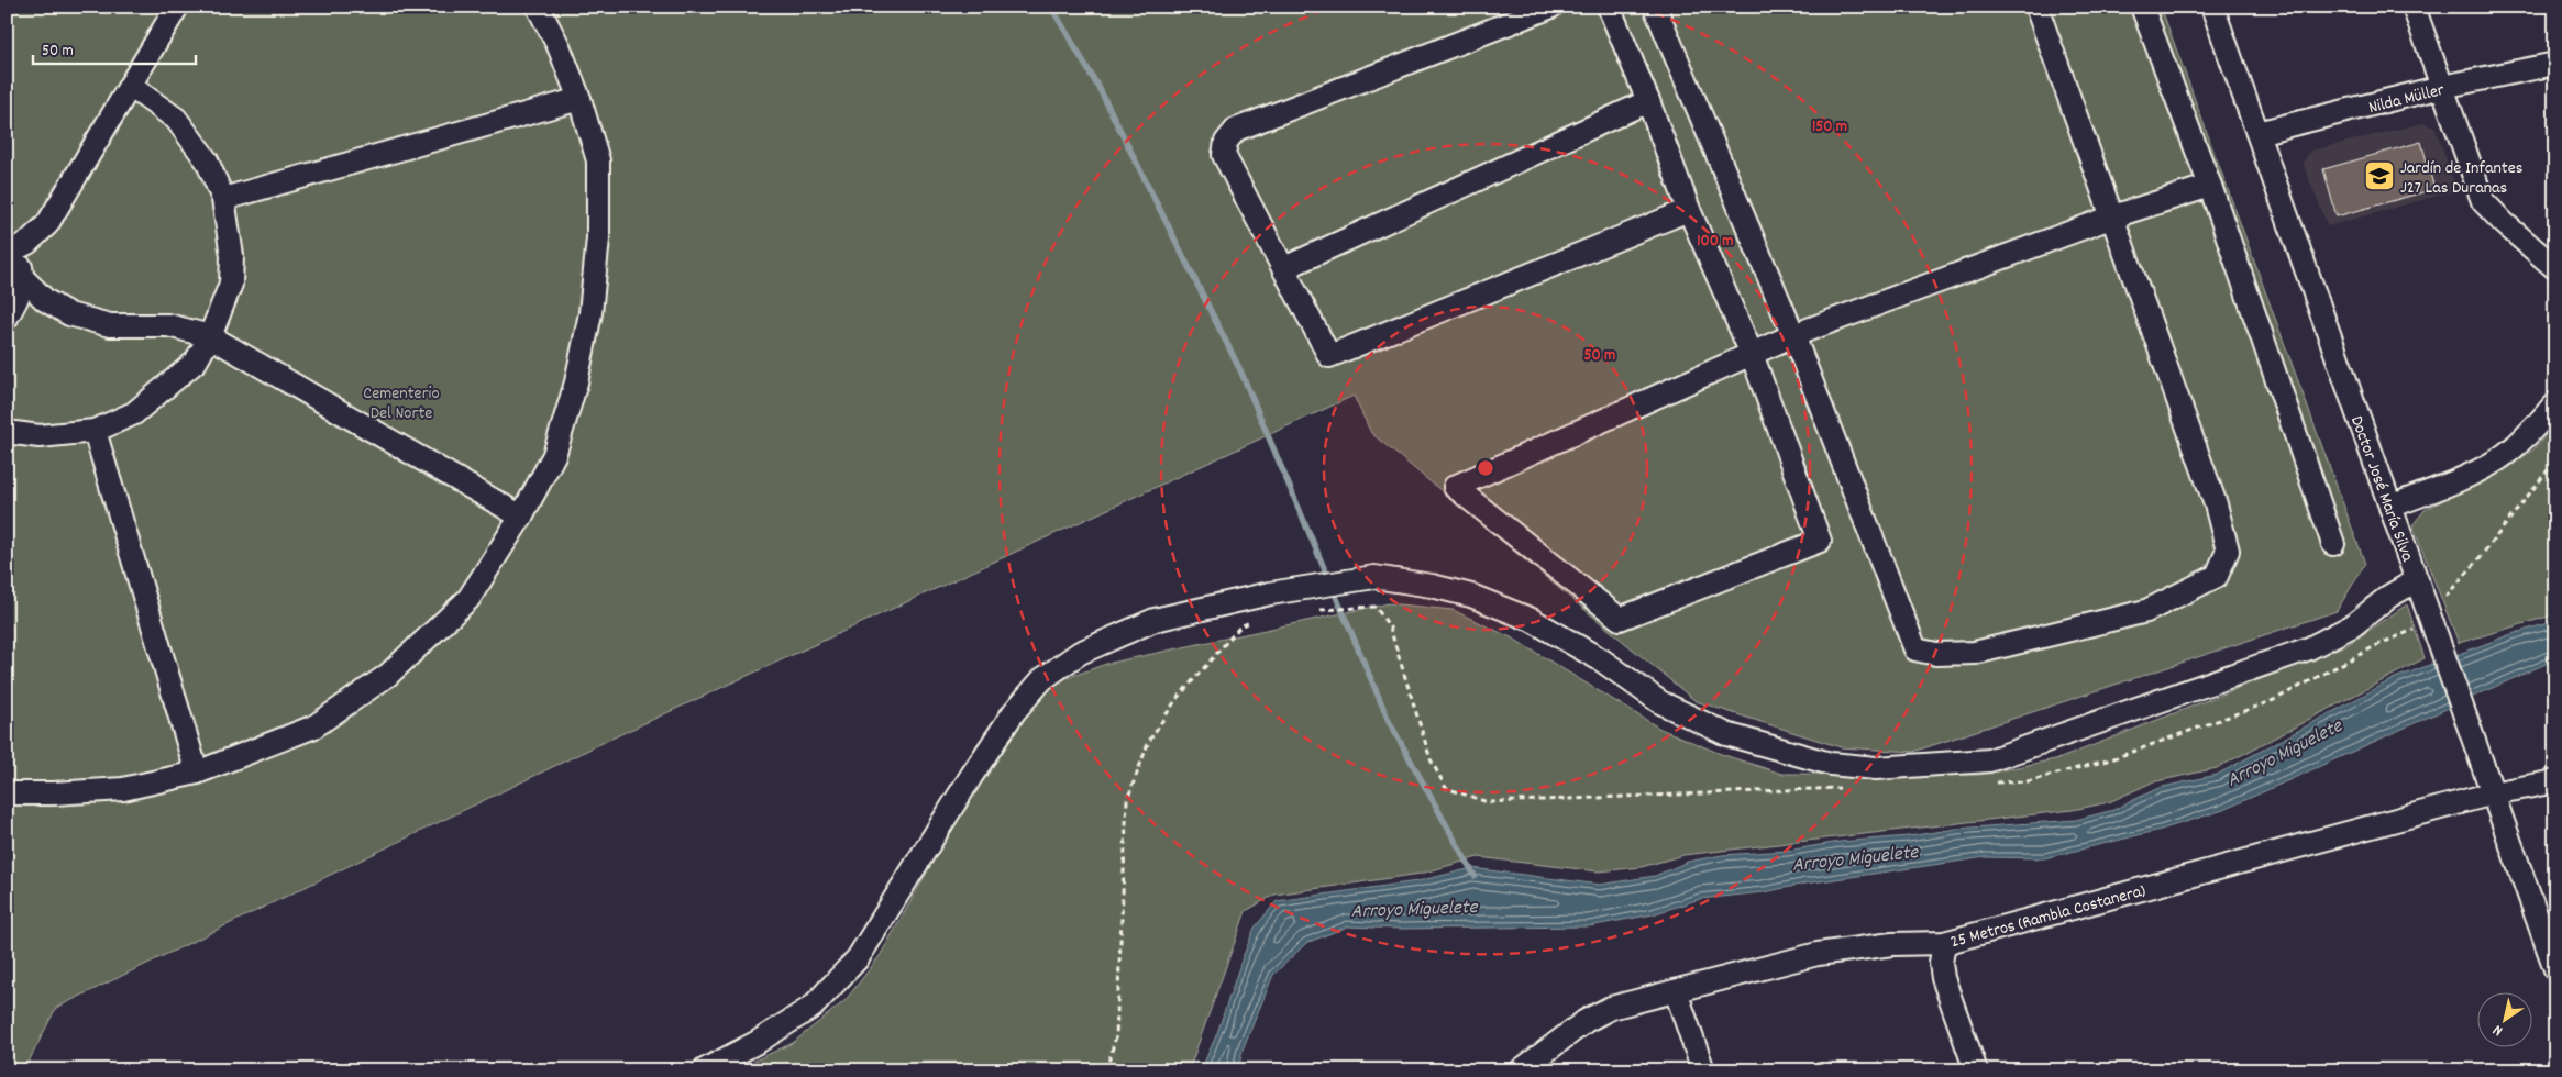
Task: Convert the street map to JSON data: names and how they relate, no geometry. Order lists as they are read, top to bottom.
{
  "streets": {
    "street": ["Nilda Müller", "Doctor José María Silva", "25 Metros (Rambla Costanera)"]
  },
  "crossings": [
    ["Nilda Müller", "Doctor José María Silva"],
    ["Doctor José María Silva", "25 Metros (Rambla Costanera)"]
  ],
  "water": ["Arroyo Miguelete"],
  "parks": ["Cementerio Del Norte"],
  "places": {
    "school or university": ["Jardín de Infantes J27 Las Duranas"]
  },
  "scale_bar": "50 m",
  "north": "bottom left",
  "rings": ["150 m", "100 m", "50 m"]
}
